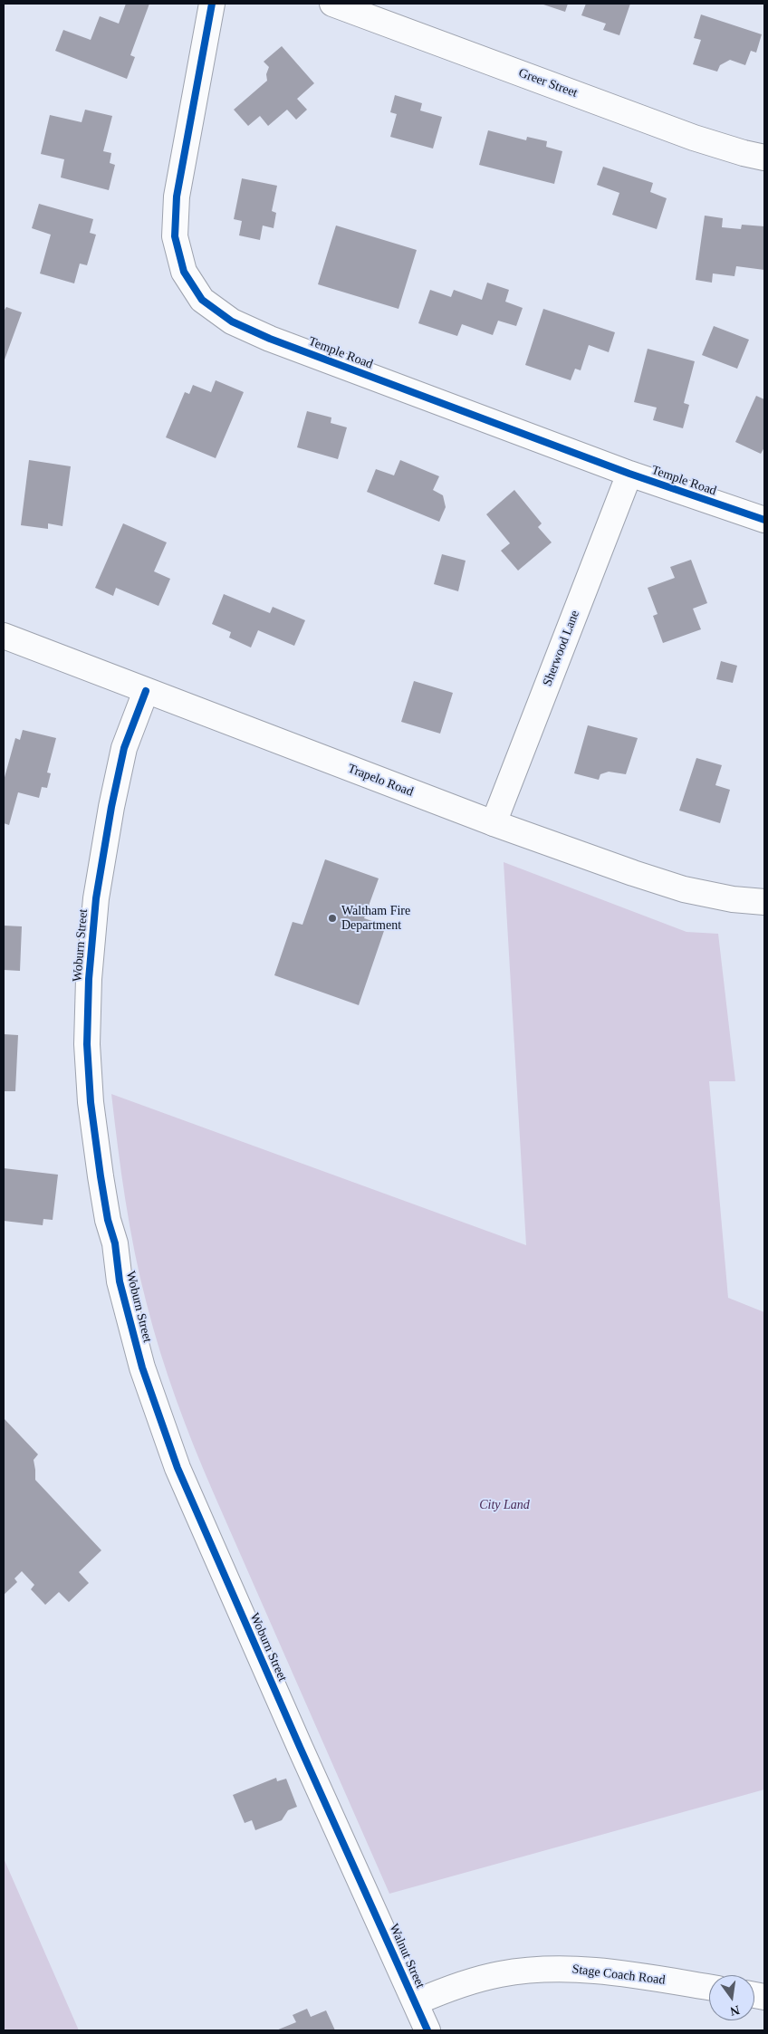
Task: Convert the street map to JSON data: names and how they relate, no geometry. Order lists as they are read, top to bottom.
{
  "streets": {
    "street": [
      "Greer Street",
      "Temple Road",
      "Sherwood Lane",
      "Trapelo Road",
      "Woburn Street",
      "Walnut Street",
      "Stage Coach Road"
    ]
  },
  "crossings": [
    ["Temple Road", "Sherwood Lane"],
    ["Sherwood Lane", "Trapelo Road"],
    ["Trapelo Road", "Woburn Street"],
    ["Woburn Street", "Walnut Street"],
    ["Walnut Street", "Stage Coach Road"]
  ],
  "parks": ["City Land"],
  "places": ["Waltham Fire Department"],
  "north": "bottom"
}
